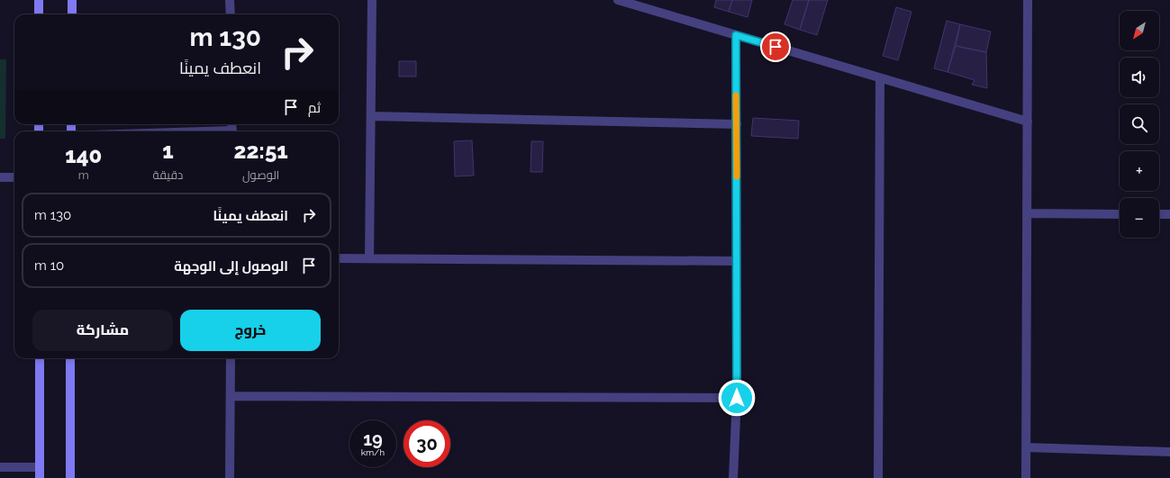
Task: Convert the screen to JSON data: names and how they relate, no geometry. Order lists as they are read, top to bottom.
{
  "north": "bottom left",
  "page": {
    "map_buttons": ["+", "−"],
    "turn": ["130 m", "انعطف يمينًا"],
    "then": "ثم",
    "eta": [
      "22:51",
      "الوصول",
      "1",
      "دقيقة",
      "140",
      "m"
    ],
    "list": [
      {
        "name": "انعطف يمينًا",
        "value": "130 m"
      },
      {
        "name": "الوصول إلى الوجهة",
        "value": "10 m"
      }
    ],
    "buttons": ["خروج", "مشاركة"],
    "speed": "19 km/h",
    "limit": "30"
  }
}
